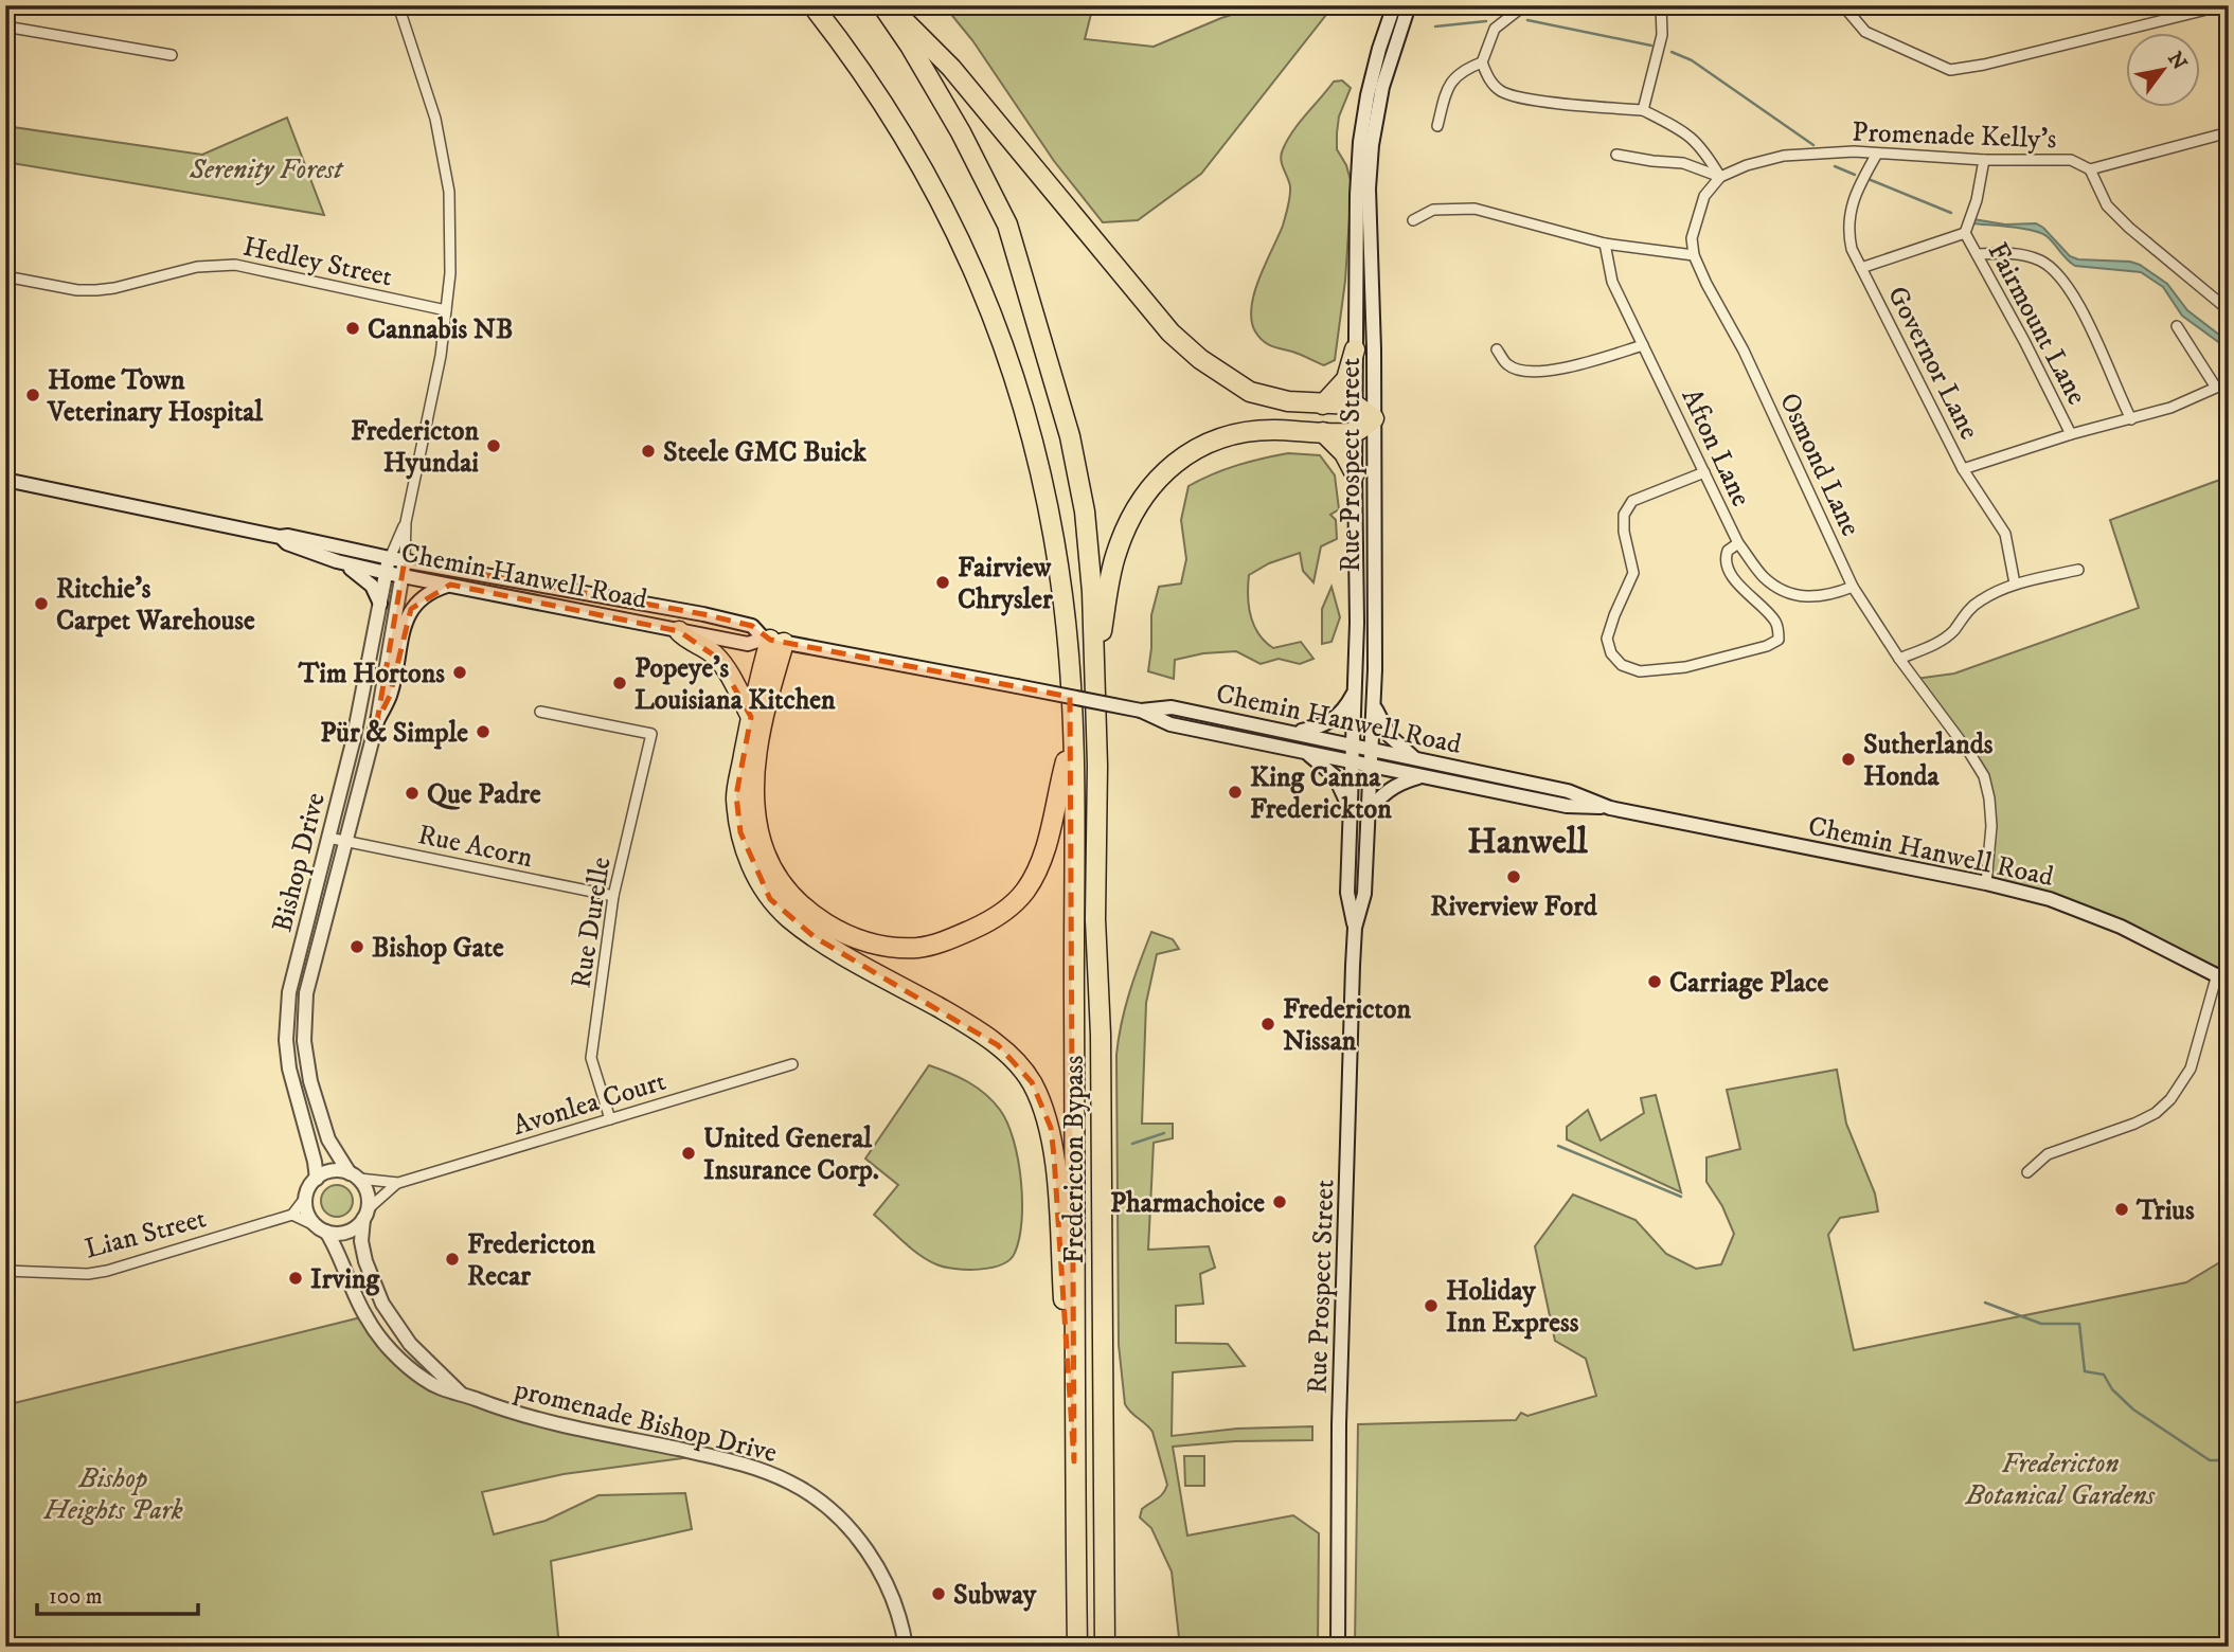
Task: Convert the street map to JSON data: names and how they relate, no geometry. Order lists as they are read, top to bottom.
{
  "streets": {
    "highway": ["Fredericton Bypass"],
    "main road": [
      "Rue Prospect Street",
      "Chemin Hanwell Road",
      "Bishop Drive",
      "promenade Bishop Drive"
    ],
    "street": [
      "Promenade Kelly's",
      "Hedley Street",
      "Fairmount Lane",
      "Governor Lane",
      "Afton Lane",
      "Osmond Lane",
      "Rue Acorn",
      "Rue Durelle",
      "Avonlea Court",
      "Lian Street"
    ]
  },
  "crossings": [
    ["Promenade Kelly's", "Governor Lane"],
    ["Fairmount Lane", "Governor Lane"],
    ["Afton Lane", "Osmond Lane"],
    ["Osmond Lane", "Chemin Hanwell Road"],
    ["Rue Prospect Street", "Chemin Hanwell Road"],
    ["Chemin Hanwell Road", "Bishop Drive"],
    ["Rue Acorn", "Bishop Drive"],
    ["Rue Acorn", "Rue Durelle"],
    ["Bishop Drive", "Avonlea Court"],
    ["Rue Durelle", "Avonlea Court"]
  ],
  "districts": ["Hanwell"],
  "parks": ["Serenity Forest", "Fredericton Botanical Gardens", "Bishop Heights Park"],
  "places": [
    "Cannabis NB",
    "Home Town Veterinary Hospital",
    "Fredericton Hyundai",
    "Steele GMC Buick",
    "Fairview Chrysler",
    "Ritchie's Carpet Warehouse",
    "Tim Hortons",
    "Popeye’s Louisiana Kitchen",
    "Pür & Simple",
    "Sutherlands Honda",
    "King Canna Frederickton",
    "Que Padre",
    "Riverview Ford",
    "Bishop Gate",
    "Carriage Place",
    "Fredericton Nissan",
    "United General Insurance Corp.",
    "Pharmachoice",
    "Trius",
    "Fredericton Recar",
    "Irving",
    "Holiday Inn Express",
    "Subway"
  ],
  "scale_bar": "100 m",
  "north": "top right"
}
